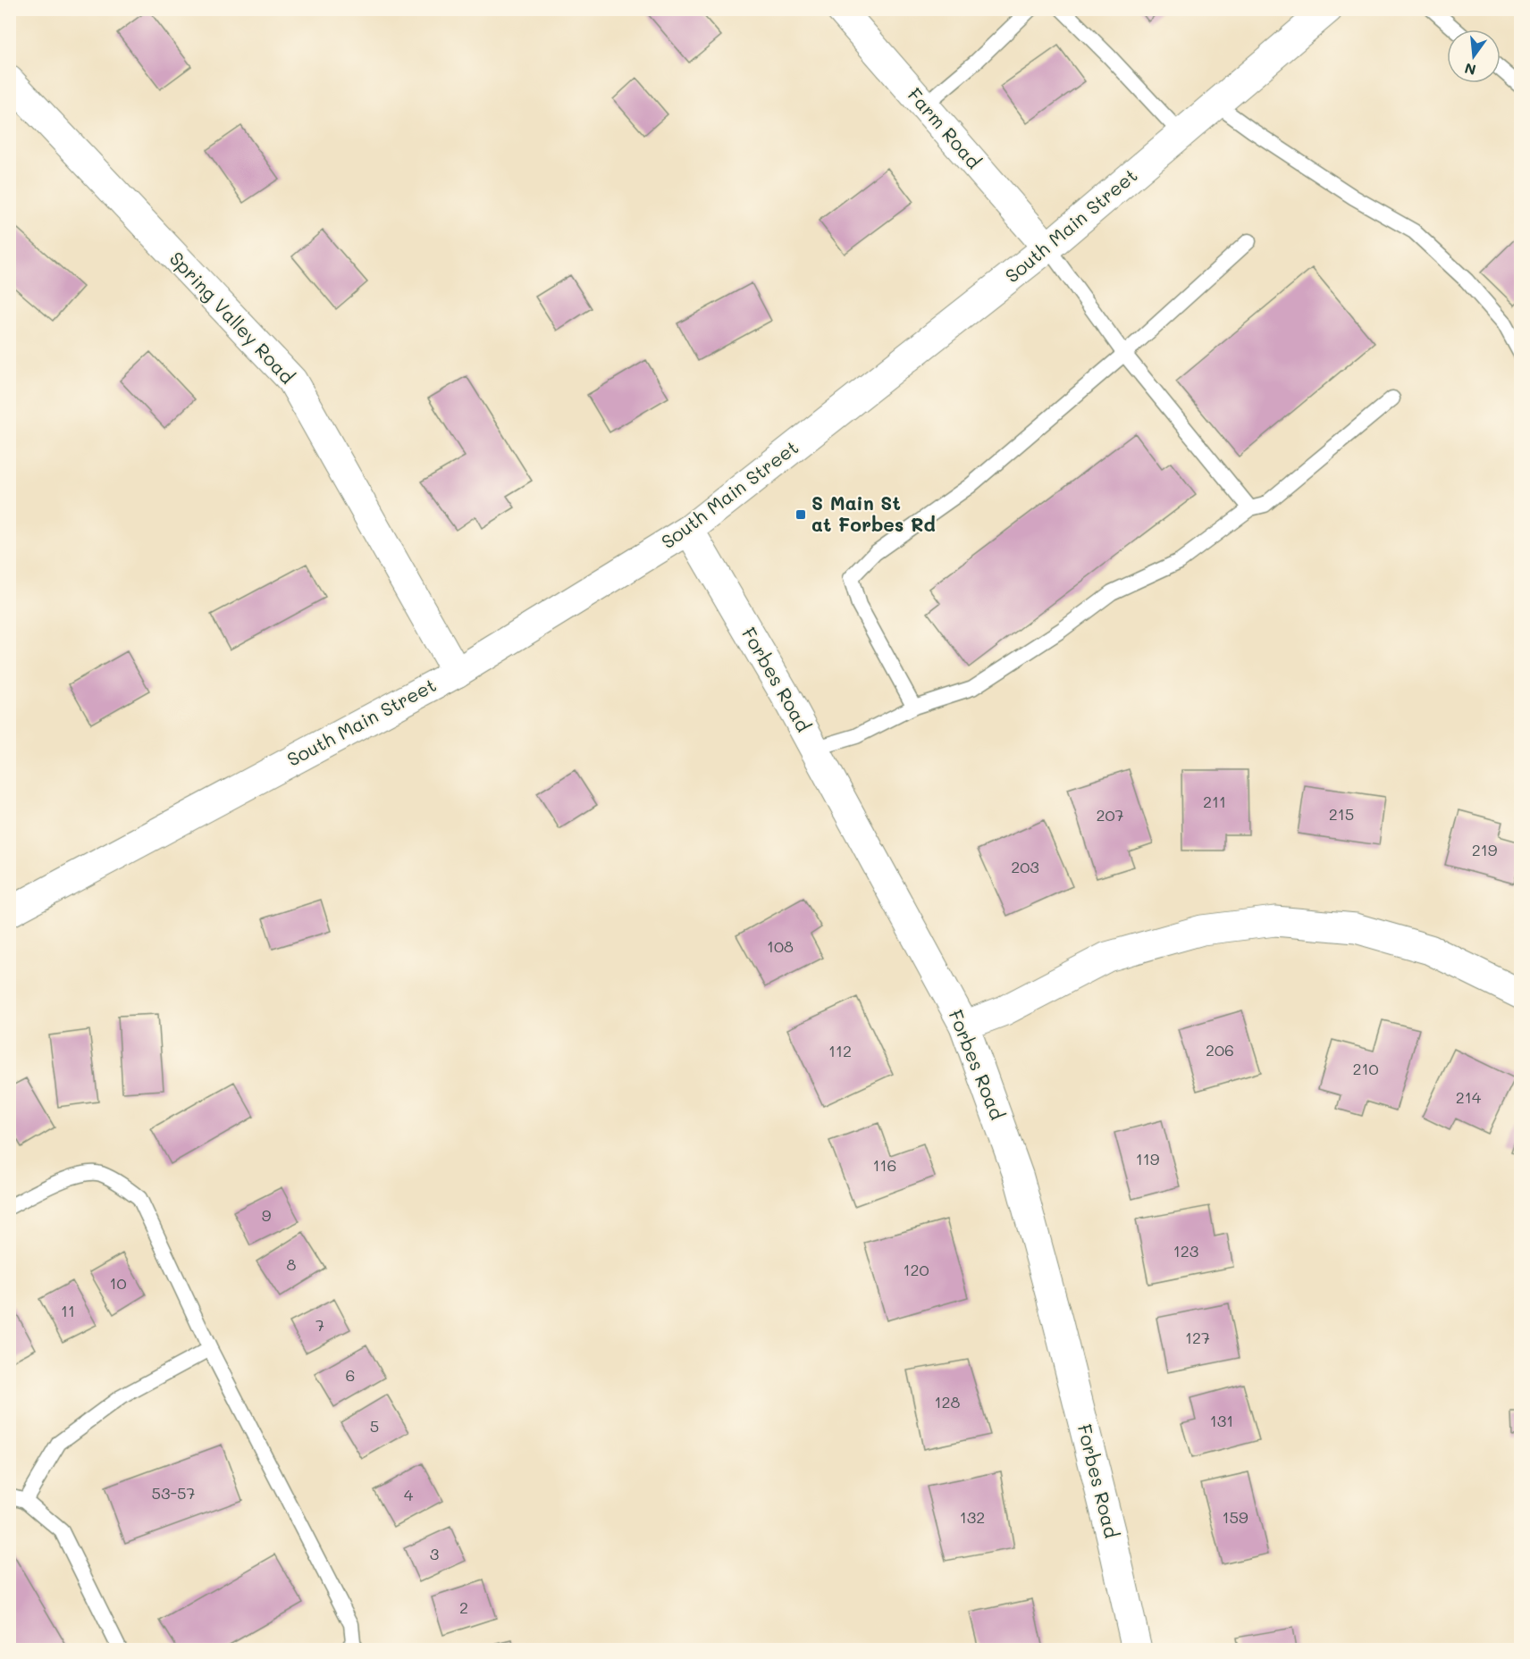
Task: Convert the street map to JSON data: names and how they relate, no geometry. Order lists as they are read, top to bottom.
{
  "streets": {
    "street": [
      "Farm Road",
      "South Main Street",
      "Spring Valley Road",
      "Forbes Road"
    ]
  },
  "crossings": [
    ["Farm Road", "South Main Street"],
    ["South Main Street", "Spring Valley Road"],
    ["South Main Street", "Forbes Road"]
  ],
  "places": {
    "transit": ["S Main St at Forbes Rd"]
  },
  "house_numbers": [
    "211",
    "215",
    "207",
    "219",
    "203",
    "108",
    "206",
    "112",
    "210",
    "214",
    "119",
    "116",
    "9",
    "123",
    "8",
    "120",
    "10",
    "11",
    "7",
    "127",
    "6",
    "128",
    "131",
    "5",
    "53-57",
    "4",
    "132",
    "159",
    "3",
    "2"
  ],
  "north": "bottom"
}
